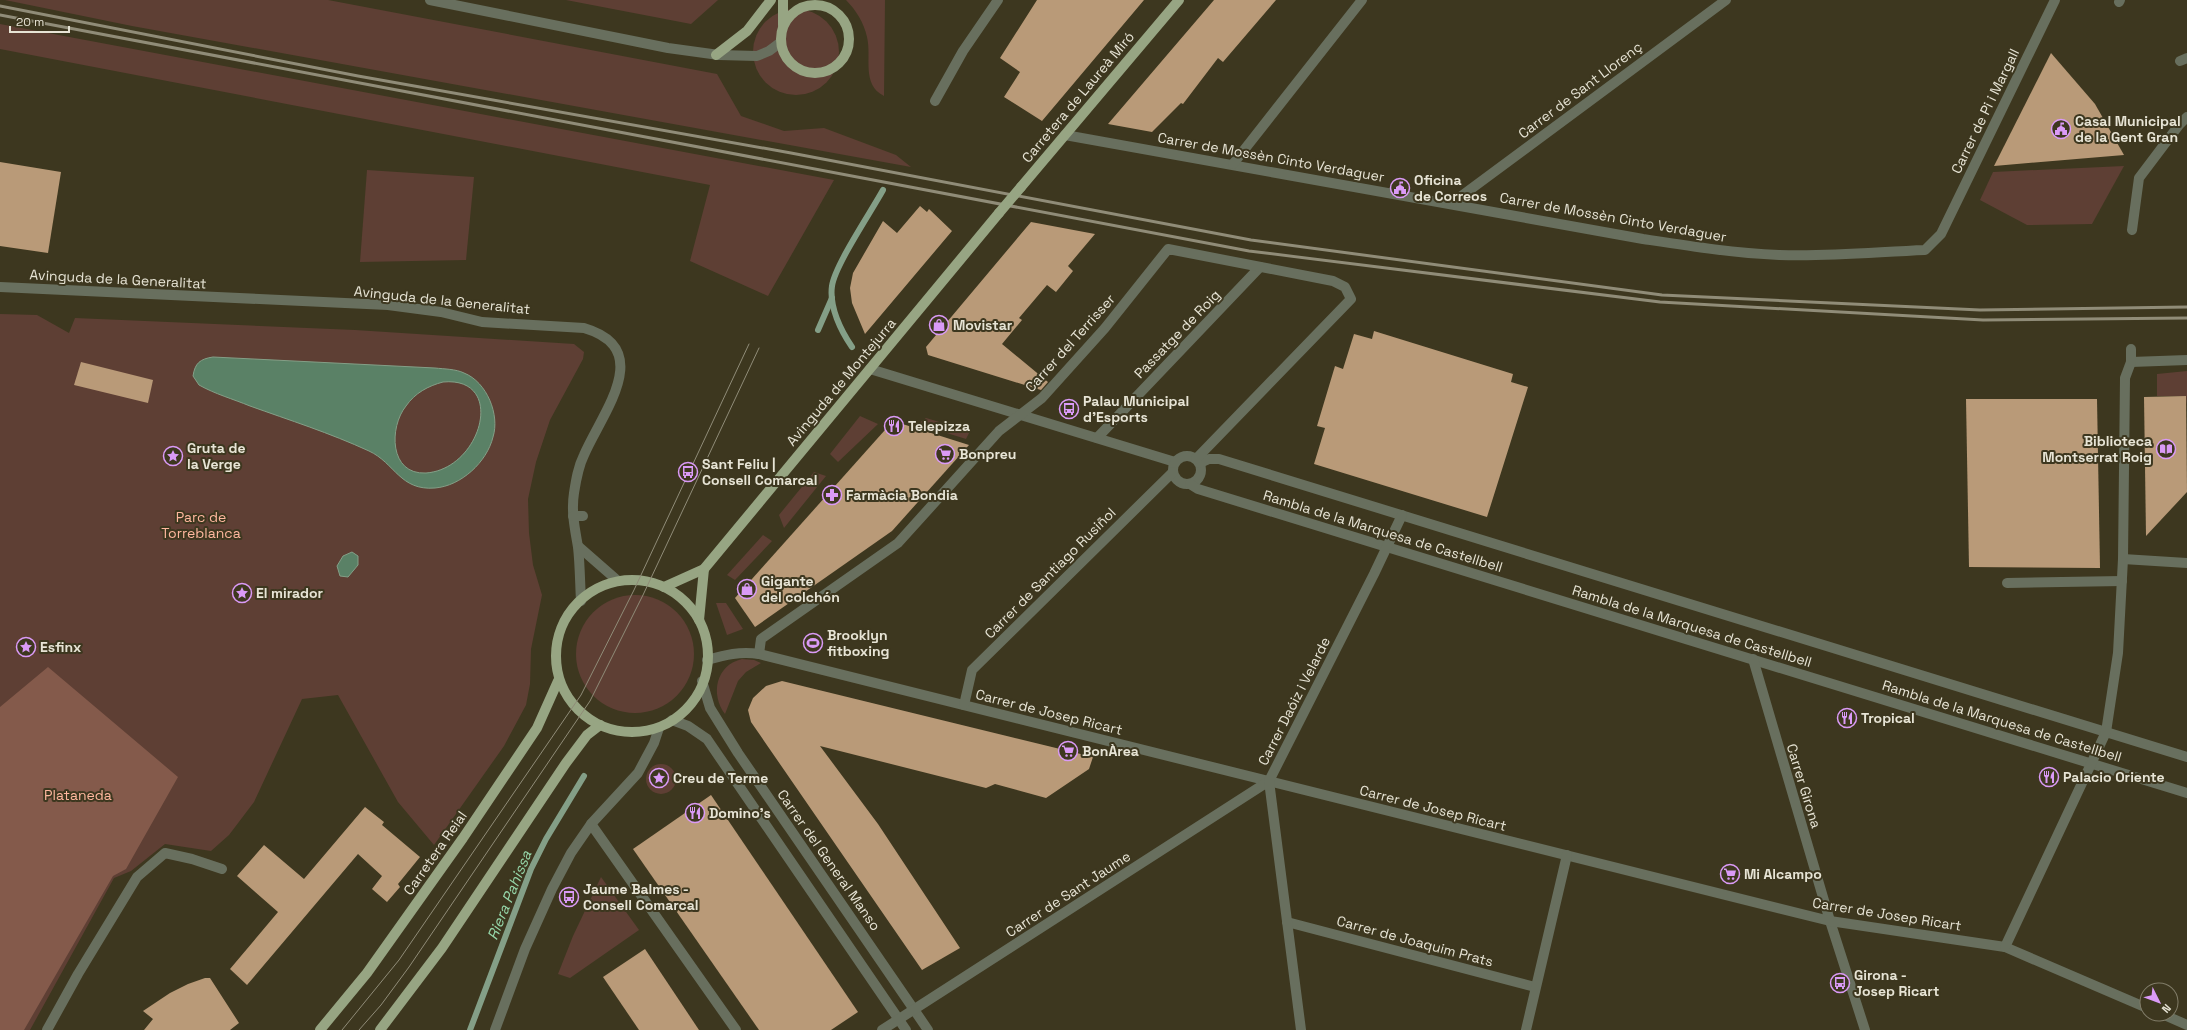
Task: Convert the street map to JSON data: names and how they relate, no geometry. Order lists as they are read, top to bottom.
{
  "streets": {
    "main road": ["Carretera de Laureà Miró", "Avinguda de Montejurra", "Carretera Reial"],
    "street": [
      "Carrer de Sant Llorenç",
      "Carrer de Pi i Margall",
      "Carrer de Mossèn Cinto Verdaguer",
      "Avinguda de la Generalitat",
      "Passatge de Roig",
      "Carrer del Terrisser",
      "Rambla de la Marquesa de Castellbell",
      "Carrer de Santiago Rusiñol",
      "Carrer Daóiz i Velarde",
      "Carrer de Josep Ricart",
      "Carrer Girona",
      "Carrer del General Manso",
      "Carrer de Sant Jaume",
      "Carrer de Joaquim Prats"
    ]
  },
  "crossings": [
    ["Carrer de Sant Llorenç", "Carrer de Mossèn Cinto Verdaguer"],
    ["Carretera de Laureà Miró", "Carrer de Mossèn Cinto Verdaguer"],
    ["Carretera de Laureà Miró", "Avinguda de Montejurra"],
    ["Carrer de Pi i Margall", "Carrer de Mossèn Cinto Verdaguer"],
    ["Passatge de Roig", "Carrer del Terrisser"],
    ["Passatge de Roig", "Rambla de la Marquesa de Castellbell"],
    ["Carrer del Terrisser", "Rambla de la Marquesa de Castellbell"],
    ["Carrer del Terrisser", "Carrer de Josep Ricart"],
    ["Avinguda de Montejurra", "Rambla de la Marquesa de Castellbell"],
    ["Rambla de la Marquesa de Castellbell", "Carrer de Santiago Rusiñol"],
    ["Rambla de la Marquesa de Castellbell", "Carrer Daóiz i Velarde"],
    ["Rambla de la Marquesa de Castellbell", "Carrer Girona"],
    ["Carrer de Santiago Rusiñol", "Carrer de Josep Ricart"],
    ["Carrer Daóiz i Velarde", "Carrer de Josep Ricart"],
    ["Carrer Daóiz i Velarde", "Carrer de Sant Jaume"],
    ["Carrer Daóiz i Velarde", "Carrer de Joaquim Prats"],
    ["Carrer de Josep Ricart", "Carrer Girona"],
    ["Carrer de Josep Ricart", "Carrer de Sant Jaume"],
    ["Carrer del General Manso", "Carrer de Sant Jaume"]
  ],
  "water": ["Riera Pahissa"],
  "parks": ["Parc de Torreblanca", "Plataneda"],
  "places": {
    "public building": ["Casal Municipal de la Gent Gran", "Oficina de Correos"],
    "shop": ["Movistar", "Gigante del colchón"],
    "bus stop": [
      "Palau Municipal d'Esports",
      "Sant Feliu | Consell Comarcal",
      "Jaume Balmes - Consell Comarcal",
      "Girona - Josep Ricart"
    ],
    "restaurant": [
      "Telepizza",
      "Tropical",
      "Palacio Oriente",
      "Domino's"
    ],
    "library": ["Biblioteca Montserrat Roig"],
    "supermarket": ["Bonpreu", "BonÀrea", "Mi Alcampo"],
    "place": [
      "Gruta de la Verge",
      "El mirador",
      "Esfinx",
      "Creu de Terme"
    ],
    "pharmacy": ["Farmàcia Bondia"],
    "sports": ["Brooklyn fitboxing"]
  },
  "scale_bar": "20 m",
  "north": "bottom right"
}
